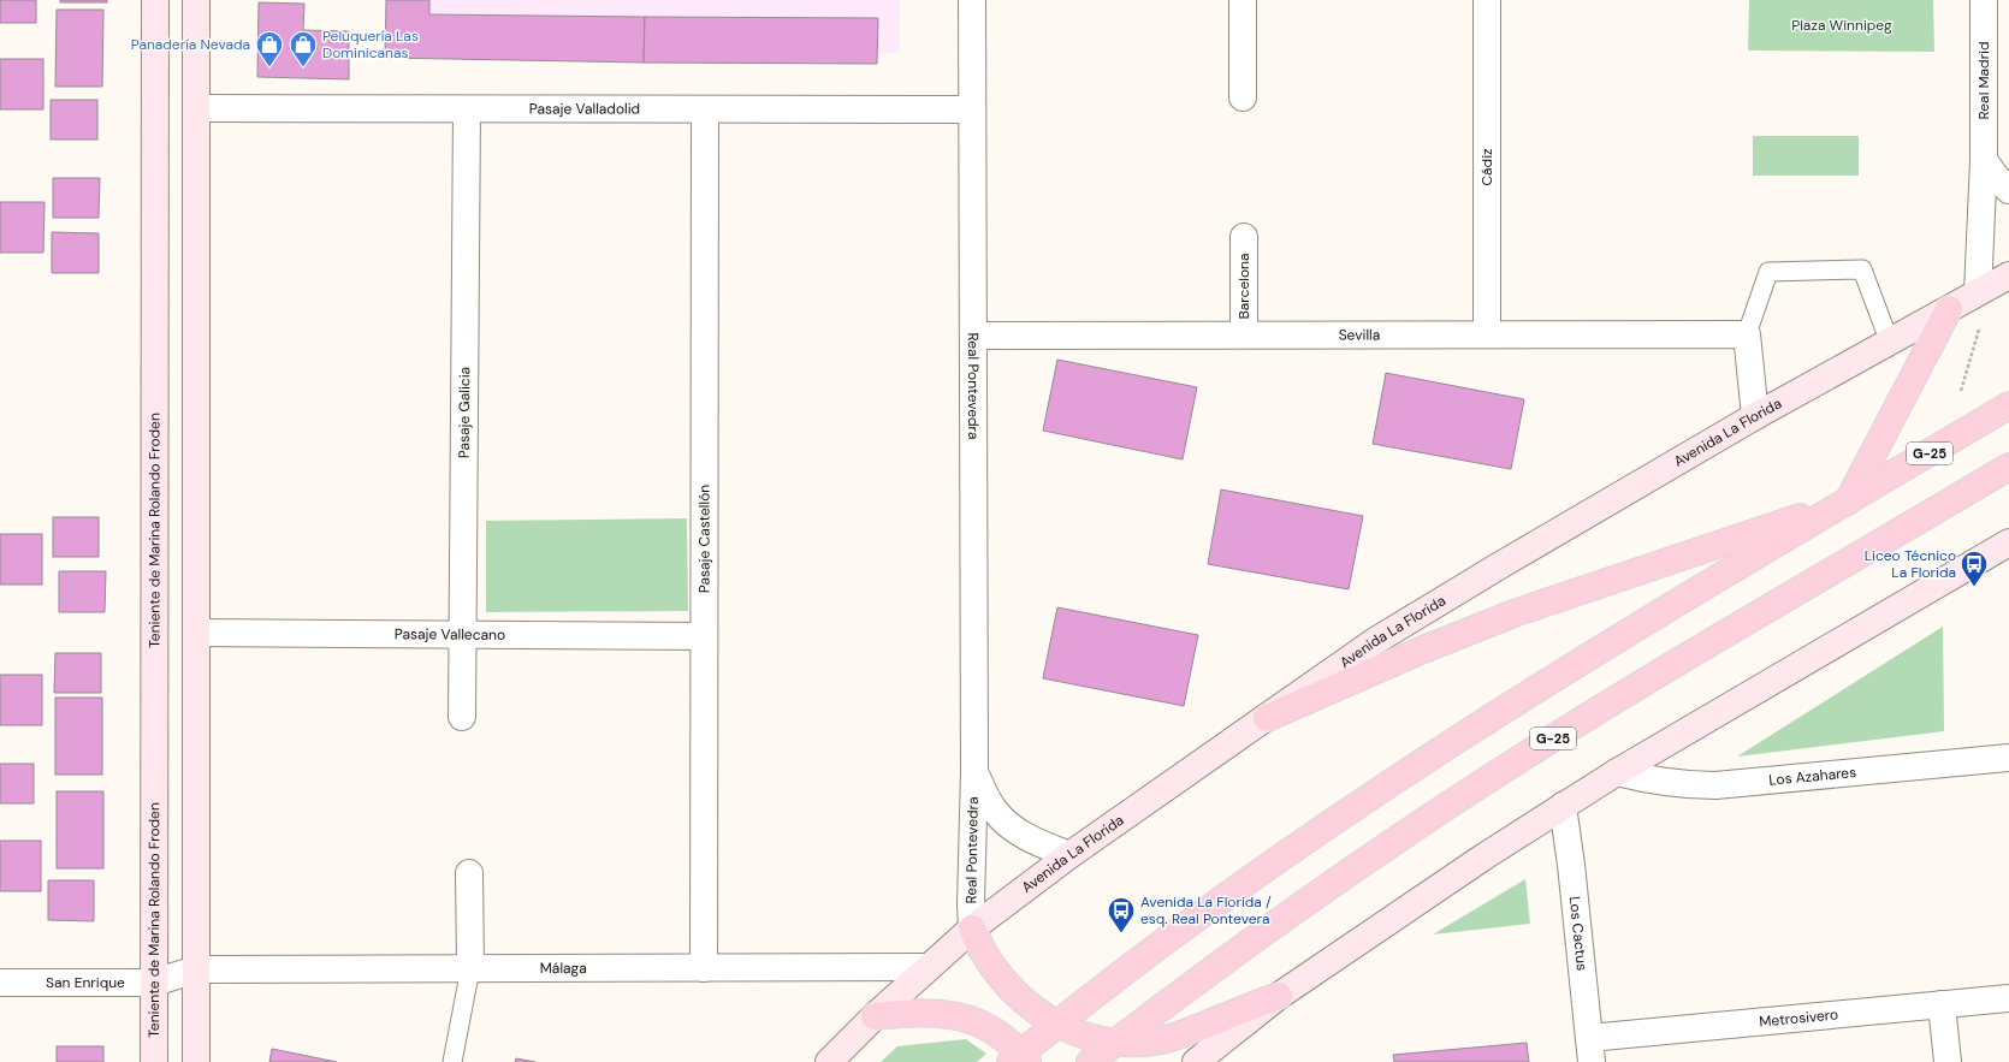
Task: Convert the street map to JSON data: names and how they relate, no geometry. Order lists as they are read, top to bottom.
{
  "streets": {
    "main road": ["G-25"],
    "street": [
      "Real Madrid",
      "Pasaje Valladolid",
      "Cádiz",
      "Barcelona",
      "Sevilla",
      "Real Pontevedra",
      "Pasaje Galicia",
      "Avenida La Florida",
      "Teniente de Marina Rolando Froden",
      "Pasaje Castellón",
      "Pasaje Vallecano",
      "Los Azahares",
      "Los Cactus",
      "Málaga",
      "San Enrique",
      "Metrosivero"
    ]
  },
  "crossings": [
    ["Real Madrid", "Avenida La Florida"],
    ["Pasaje Valladolid", "Real Pontevedra"],
    ["Pasaje Valladolid", "Pasaje Galicia"],
    ["Pasaje Valladolid", "Pasaje Castellón"],
    ["Cádiz", "Sevilla"],
    ["Barcelona", "Sevilla"],
    ["Sevilla", "Real Pontevedra"],
    ["Real Pontevedra", "Avenida La Florida"],
    ["Pasaje Galicia", "Pasaje Vallecano"],
    ["Avenida La Florida", "Málaga"],
    ["Teniente de Marina Rolando Froden", "San Enrique"],
    ["Pasaje Castellón", "Pasaje Vallecano"],
    ["Pasaje Castellón", "Málaga"],
    ["Los Cactus", "Metrosivero"],
    ["Málaga", "San Enrique"]
  ],
  "parks": ["Plaza Winnipeg"],
  "places": {
    "shop": ["Panadería Nevada", "Peluquería Las Dominicanas"],
    "bus stop": ["Liceo Técnico La Florida", "Avenida La Florida / esq. Real Pontevera"]
  }
}
